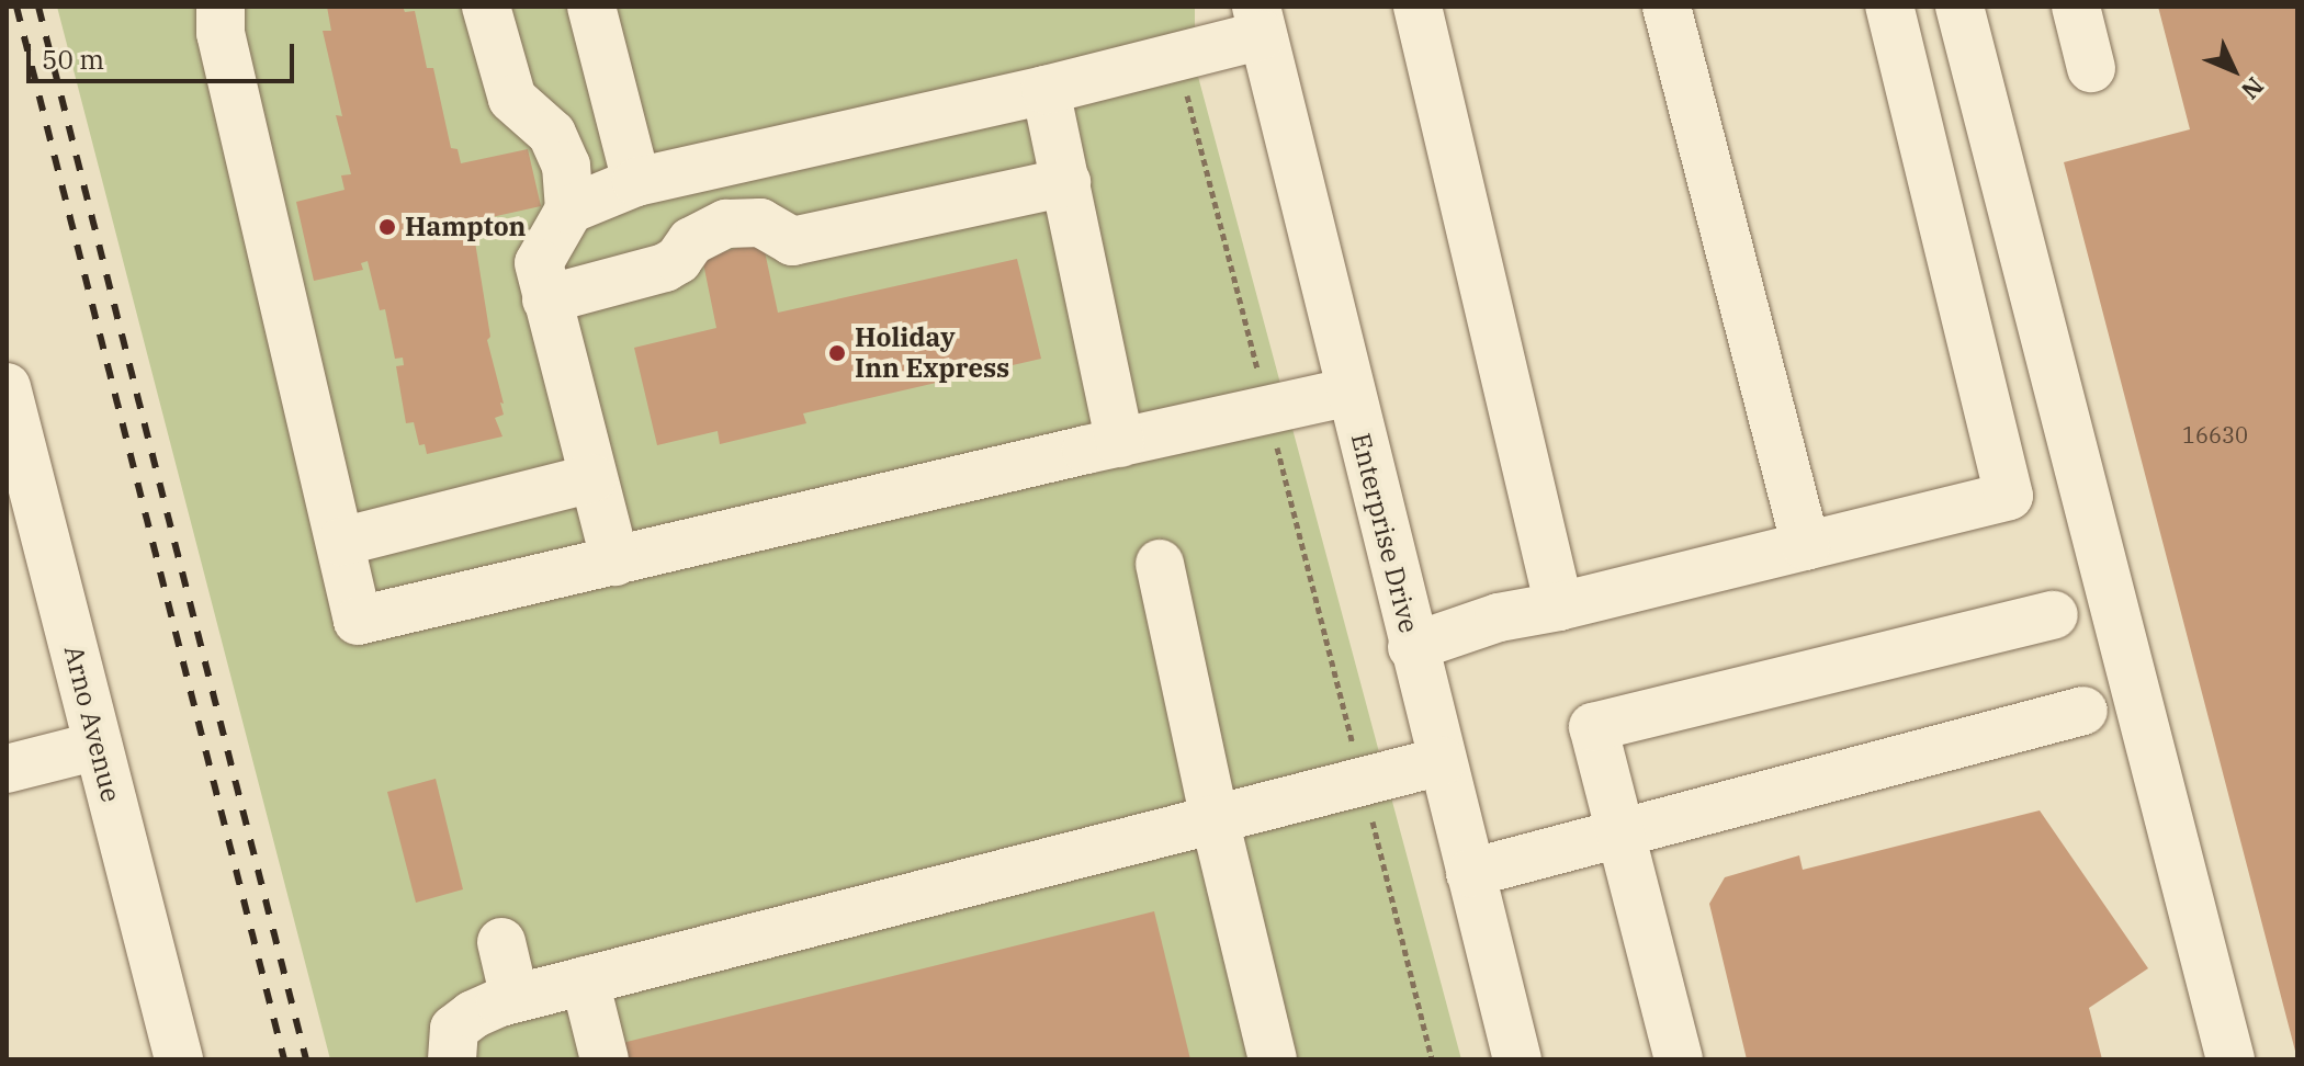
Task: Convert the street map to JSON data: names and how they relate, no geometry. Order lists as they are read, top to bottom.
{
  "streets": {
    "street": ["Enterprise Drive", "Arno Avenue"]
  },
  "places": ["Hampton", "Holiday Inn Express"],
  "house_numbers": ["16630"],
  "scale_bar": "50 m",
  "north": "bottom right"
}
